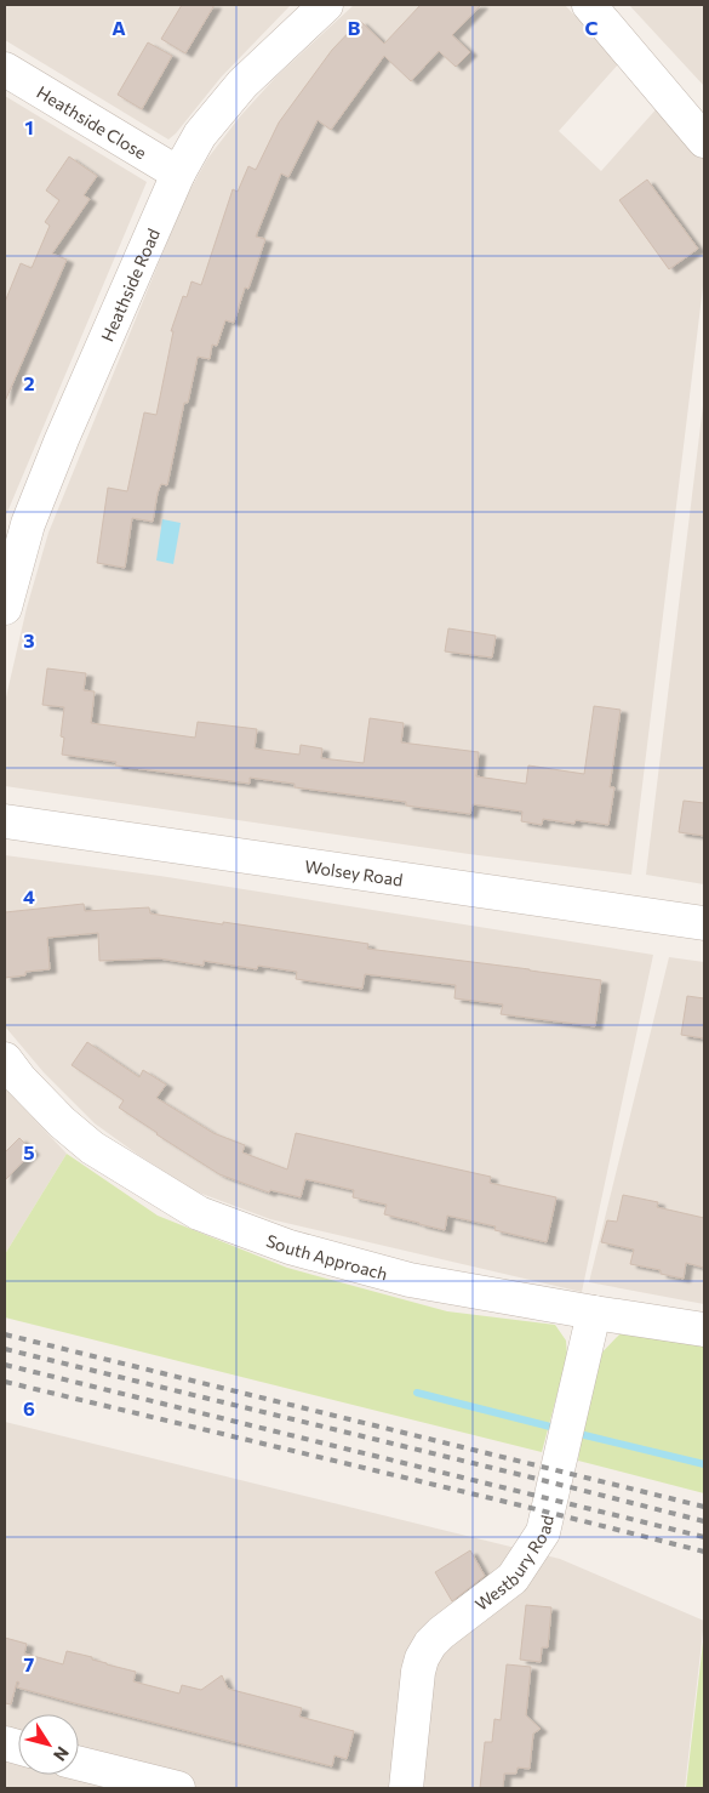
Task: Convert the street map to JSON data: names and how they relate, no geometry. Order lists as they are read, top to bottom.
{
  "streets": {
    "street": [
      "Heathside Close",
      "Heathside Road",
      "Wolsey Road",
      "South Approach",
      "Westbury Road"
    ]
  },
  "crossings": [
    ["Heathside Close", "Heathside Road"],
    ["South Approach", "Westbury Road"]
  ],
  "north": "bottom right",
  "grid": {
    "columns": ["A", "B", "C"],
    "rows": [
      "1",
      "2",
      "3",
      "4",
      "5",
      "6",
      "7"
    ]
  }
}
